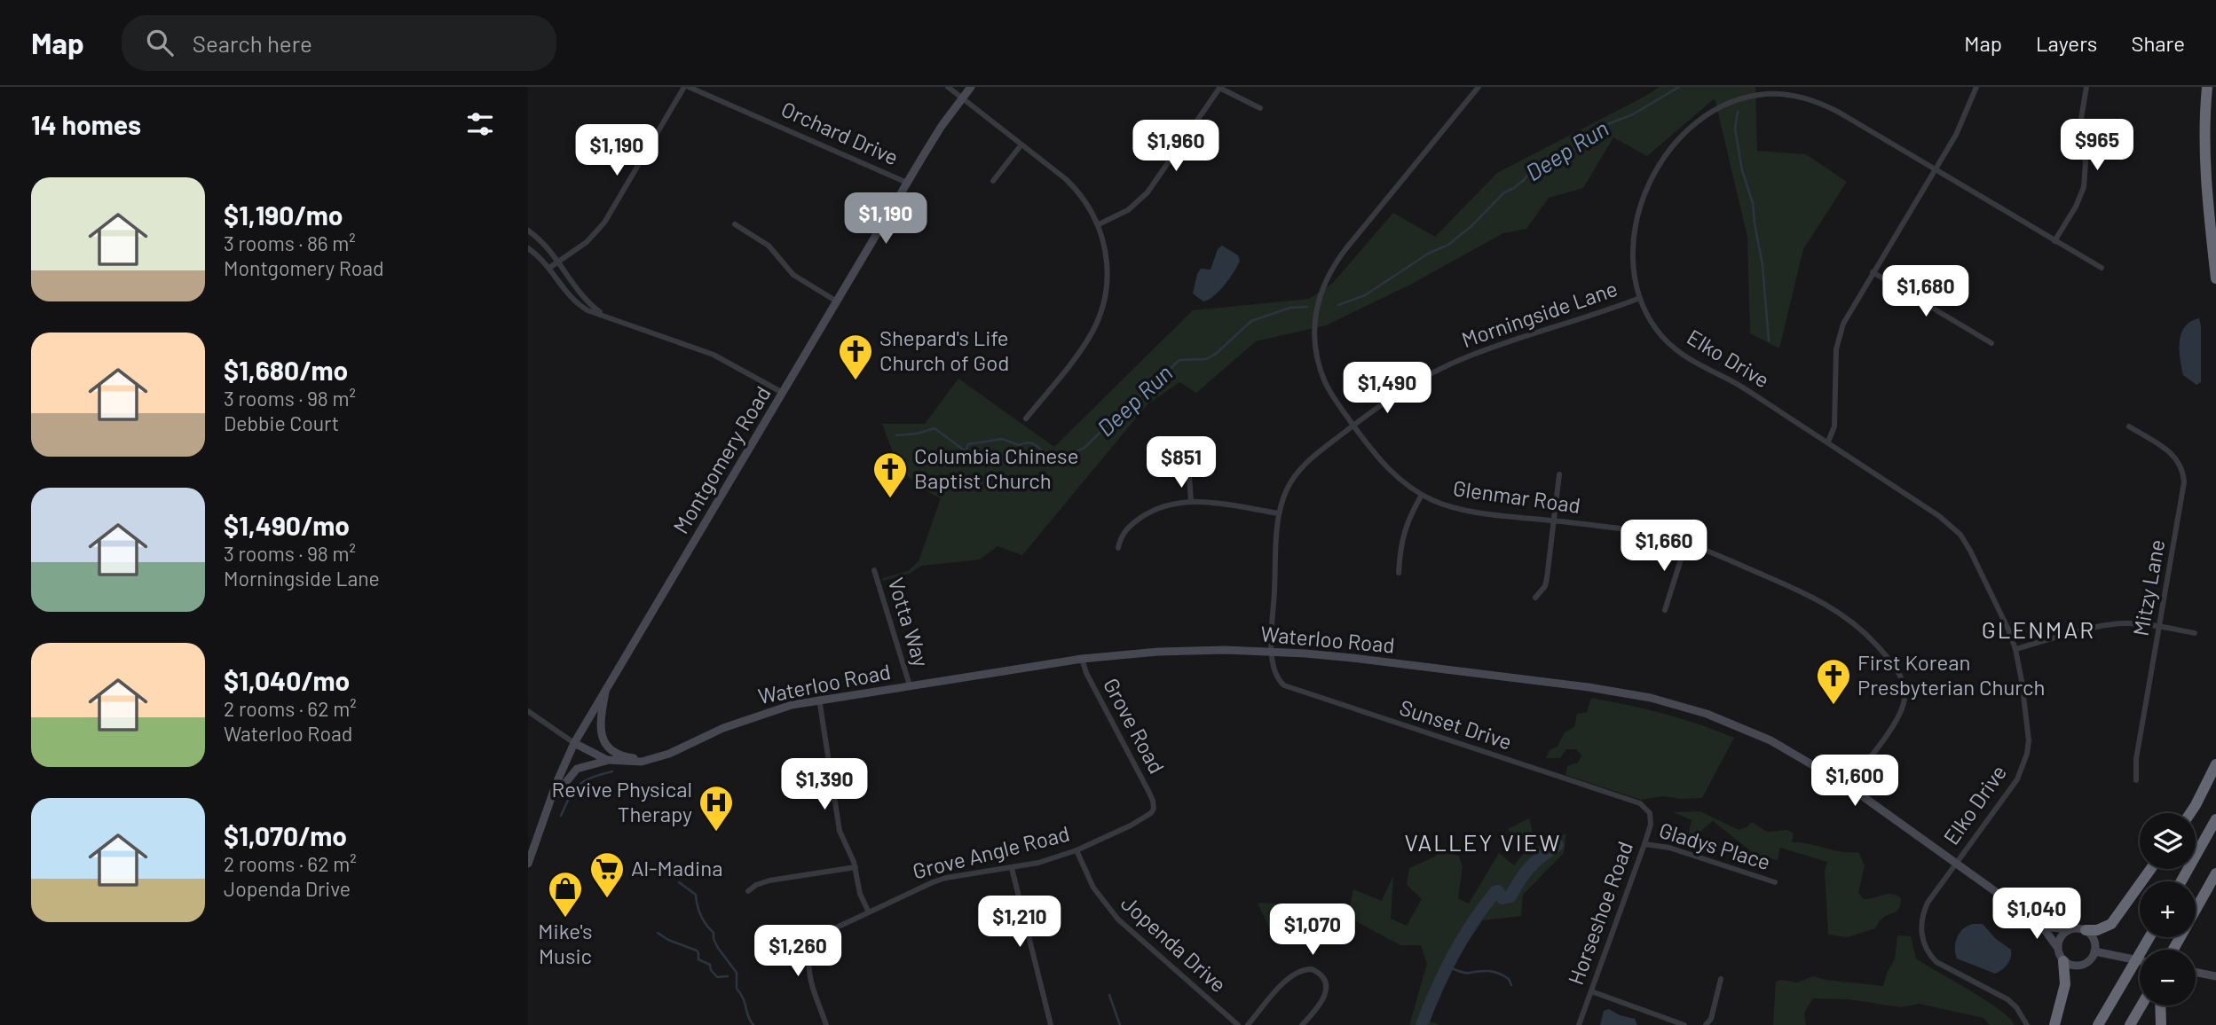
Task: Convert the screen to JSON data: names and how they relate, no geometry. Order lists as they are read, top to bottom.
{
  "streets": {
    "main road": ["Montgomery Road", "Waterloo Road"],
    "street": [
      "Orchard Drive",
      "Morningside Lane",
      "Elko Drive",
      "Glenmar Road",
      "Mitzy Lane",
      "Votta Way",
      "Sunset Drive",
      "Grove Road",
      "Gladys Place",
      "Grove Angle Road",
      "Horseshoe Road",
      "Jopenda Drive"
    ]
  },
  "crossings": [
    ["Orchard Drive", "Montgomery Road"],
    ["Morningside Lane", "Elko Drive"],
    ["Morningside Lane", "Glenmar Road"],
    ["Morningside Lane", "Waterloo Road"],
    ["Morningside Lane", "Sunset Drive"],
    ["Elko Drive", "Waterloo Road"],
    ["Montgomery Road", "Waterloo Road"],
    ["Glenmar Road", "Waterloo Road"],
    ["Votta Way", "Waterloo Road"],
    ["Waterloo Road", "Sunset Drive"],
    ["Waterloo Road", "Grove Road"],
    ["Sunset Drive", "Horseshoe Road"],
    ["Grove Road", "Grove Angle Road"],
    ["Gladys Place", "Horseshoe Road"],
    ["Grove Angle Road", "Jopenda Drive"]
  ],
  "districts": ["GLENMAR", "VALLEY VIEW"],
  "water": ["Deep Run"],
  "places": {
    "church": ["Shepard's Life Church of God", "Columbia Chinese Baptist Church", "First Korean Presbyterian Church"],
    "hospital": ["Revive Physical Therapy"],
    "supermarket": ["Al-Madina"],
    "shop": ["Mike's Music"]
  },
  "page": {
    "header": "Map",
    "search": "Search here",
    "nav": ["Map", "Layers", "Share"],
    "heading": "14 homes",
    "price": [
      "$965",
      "$1,960",
      "$1,190",
      "$1,190",
      "$1,680",
      "$1,490",
      "$851",
      "$1,660",
      "$1,600",
      "$1,390",
      "$1,040",
      "$1,210",
      "$1,070",
      "$1,260"
    ],
    "list": [
      {
        "name": "$1,190/mo",
        "note": "3 rooms · 86 m² · Montgomery Road"
      },
      {
        "name": "$1,680/mo",
        "note": "3 rooms · 98 m² · Debbie Court"
      },
      {
        "name": "$1,490/mo",
        "note": "3 rooms · 98 m² · Morningside Lane"
      },
      {
        "name": "$1,040/mo",
        "note": "2 rooms · 62 m² · Waterloo Road"
      },
      {
        "name": "$1,070/mo",
        "note": "2 rooms · 62 m² · Jopenda Drive"
      }
    ],
    "map_buttons": ["+", "−"]
  }
}
